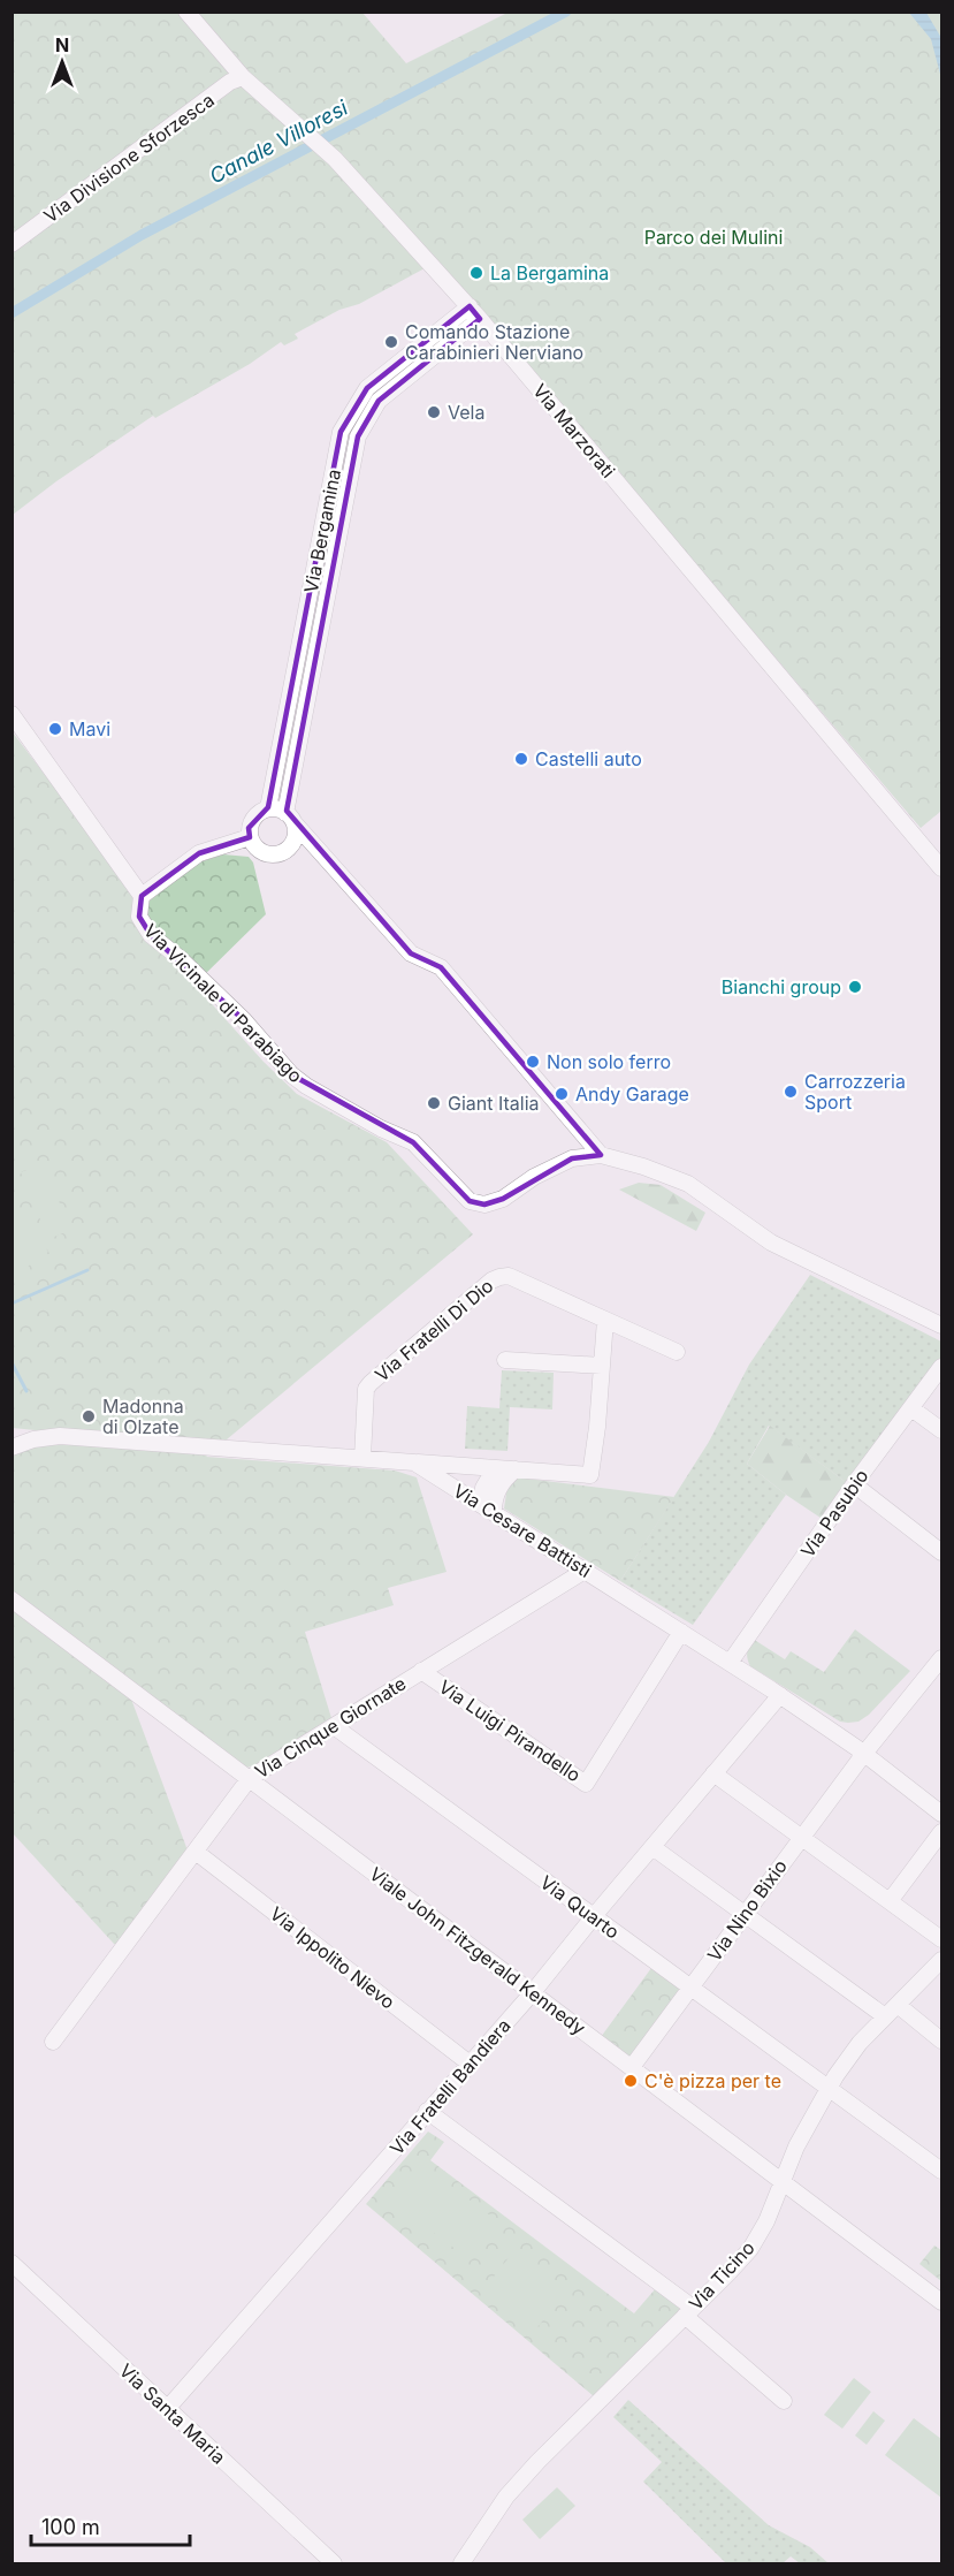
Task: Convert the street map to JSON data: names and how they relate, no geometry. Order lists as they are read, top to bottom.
{
  "streets": {
    "street": [
      "Via Divisione Sforzesca",
      "Via Marzorati",
      "Via Bergamina",
      "Via Vicinale di Parabiago",
      "Via Fratelli Di Dio",
      "Via Pasubio",
      "Via Cesare Battisti",
      "Via Cinque Giornate",
      "Via Luigi Pirandello",
      "Via Quarto",
      "Via Nino Bixio",
      "Viale John Fitzgerald Kennedy",
      "Via Ippolito Nievo",
      "Via Fratelli Bandiera",
      "Via Ticino",
      "Via Santa Maria"
    ]
  },
  "crossings": [
    ["Via Divisione Sforzesca", "Via Marzorati"],
    ["Via Marzorati", "Via Bergamina"],
    ["Via Fratelli Di Dio", "Via Cesare Battisti"],
    ["Via Pasubio", "Via Cesare Battisti"],
    ["Via Cesare Battisti", "Via Cinque Giornate"],
    ["Via Cesare Battisti", "Via Luigi Pirandello"],
    ["Via Cesare Battisti", "Via Nino Bixio"],
    ["Via Cesare Battisti", "Via Fratelli Bandiera"],
    ["Via Cinque Giornate", "Via Luigi Pirandello"],
    ["Via Cinque Giornate", "Via Quarto"],
    ["Via Cinque Giornate", "Viale John Fitzgerald Kennedy"],
    ["Via Cinque Giornate", "Via Ippolito Nievo"],
    ["Via Quarto", "Via Nino Bixio"],
    ["Via Quarto", "Via Fratelli Bandiera"],
    ["Via Quarto", "Via Ticino"],
    ["Via Nino Bixio", "Viale John Fitzgerald Kennedy"],
    ["Viale John Fitzgerald Kennedy", "Via Fratelli Bandiera"],
    ["Viale John Fitzgerald Kennedy", "Via Ticino"],
    ["Via Ippolito Nievo", "Via Fratelli Bandiera"],
    ["Via Fratelli Bandiera", "Via Santa Maria"]
  ],
  "water": ["Canale Villoresi"],
  "parks": ["Parco dei Mulini"],
  "places": [
    "La Bergamina",
    "Comando Stazione Carabinieri Nerviano",
    "Vela",
    "Mavi",
    "Castelli auto",
    "Bianchi group",
    "Non solo ferro",
    "Carrozzeria Sport",
    "Andy Garage",
    "Giant Italia",
    "Madonna di Olzate",
    "C'è pizza per te"
  ],
  "scale_bar": "100 m",
  "north": "top"
}
